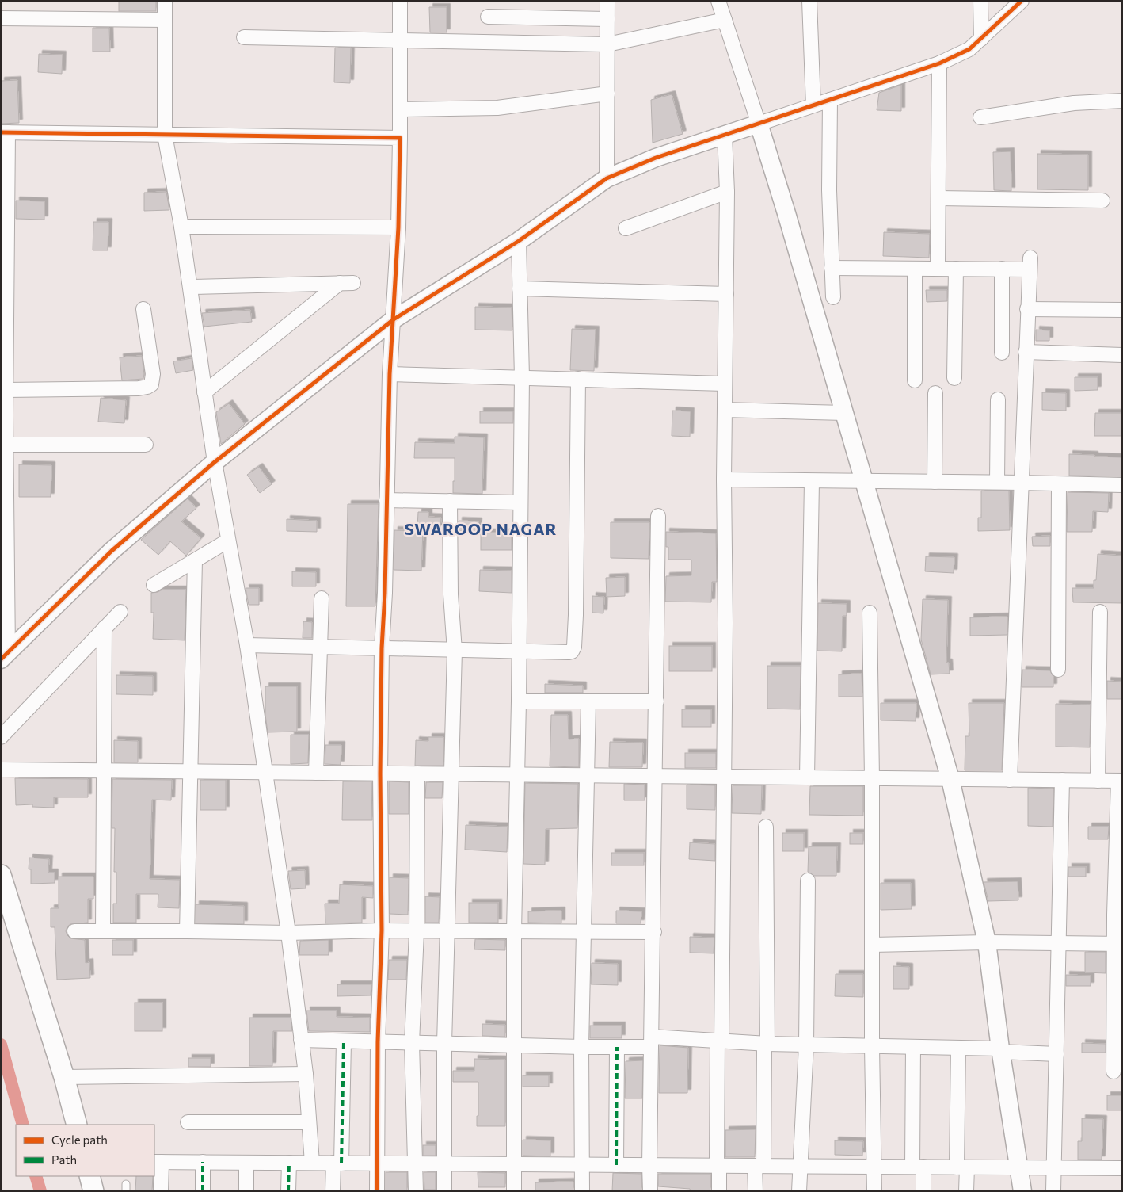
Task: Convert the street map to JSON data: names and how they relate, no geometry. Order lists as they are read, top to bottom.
{
  "districts": ["SWAROOP NAGAR"],
  "legend": ["Cycle path", "Path"]
}
